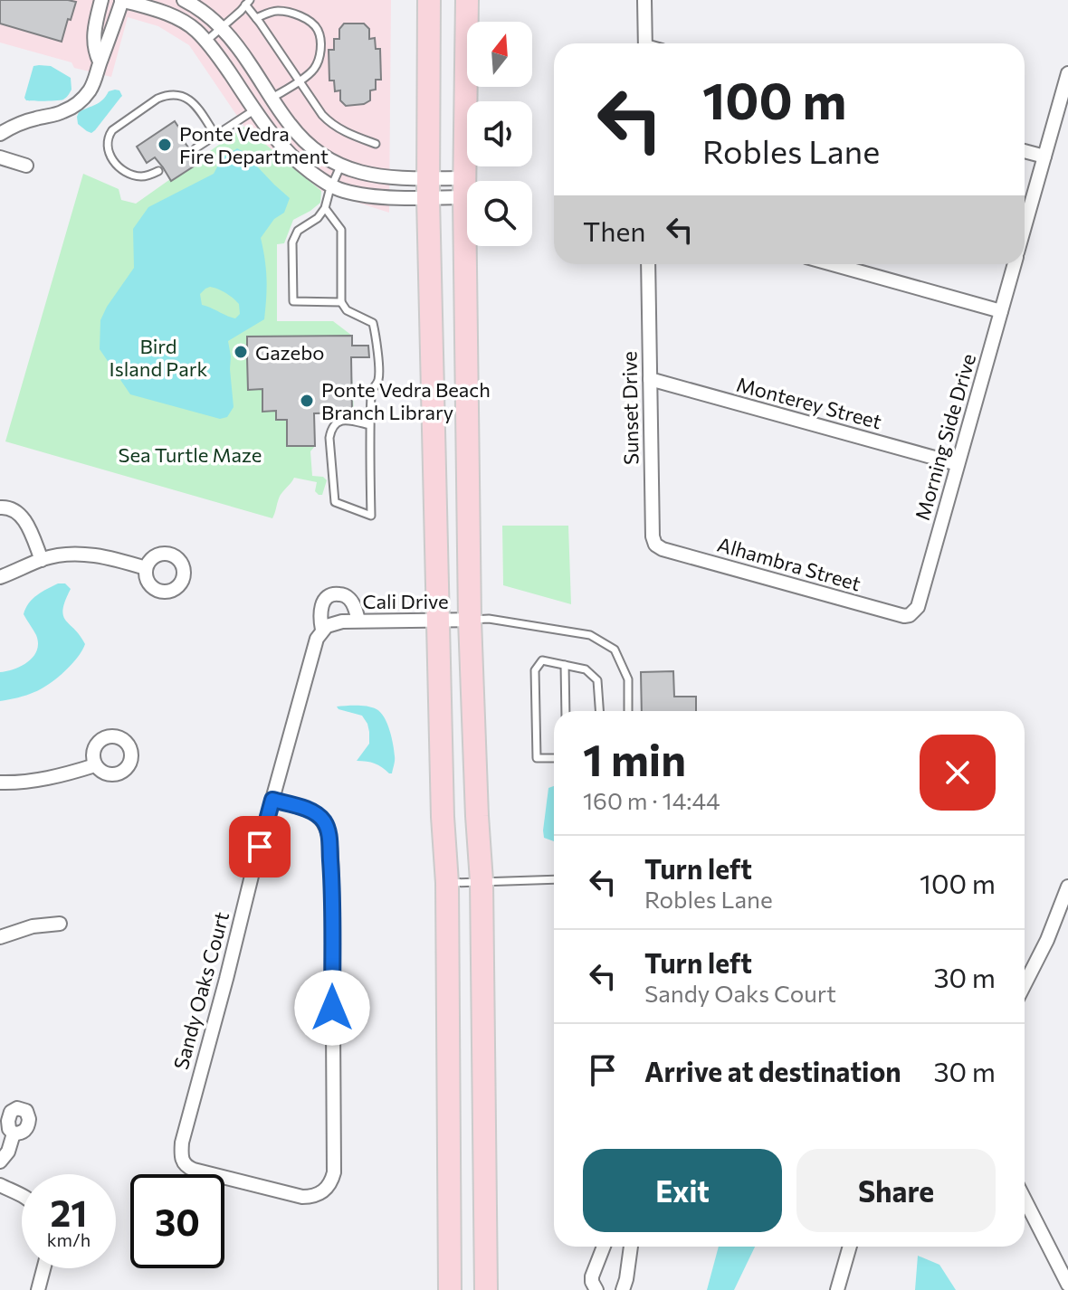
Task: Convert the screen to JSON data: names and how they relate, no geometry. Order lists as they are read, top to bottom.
{
  "streets": {
    "street": [
      "Monterey Street",
      "Sunset Drive",
      "Morning Side Drive",
      "Alhambra Street",
      "Cali Drive",
      "Sandy Oaks Court"
    ]
  },
  "crossings": [
    ["Monterey Street", "Sunset Drive"],
    ["Monterey Street", "Morning Side Drive"],
    ["Sunset Drive", "Alhambra Street"],
    ["Morning Side Drive", "Alhambra Street"],
    ["Cali Drive", "Sandy Oaks Court"]
  ],
  "parks": ["Bird Island Park", "Sea Turtle Maze"],
  "places": ["Ponte Vedra Fire Department", "Gazebo", "Ponte Vedra Beach Branch Library"],
  "north": "top",
  "page": {
    "turn": ["100 m", "Robles Lane"],
    "then": "Then",
    "heading": ["1 min", "160 m · 14:44"],
    "list": [
      {
        "name": "Turn left",
        "note": "Robles Lane",
        "value": "100 m"
      },
      {
        "name": "Turn left",
        "note": "Sandy Oaks Court",
        "value": "30 m"
      },
      {
        "name": "Arrive at destination",
        "value": "30 m"
      }
    ],
    "buttons": ["Exit", "Share"],
    "speed": "21 km/h",
    "limit": "30"
  }
}
